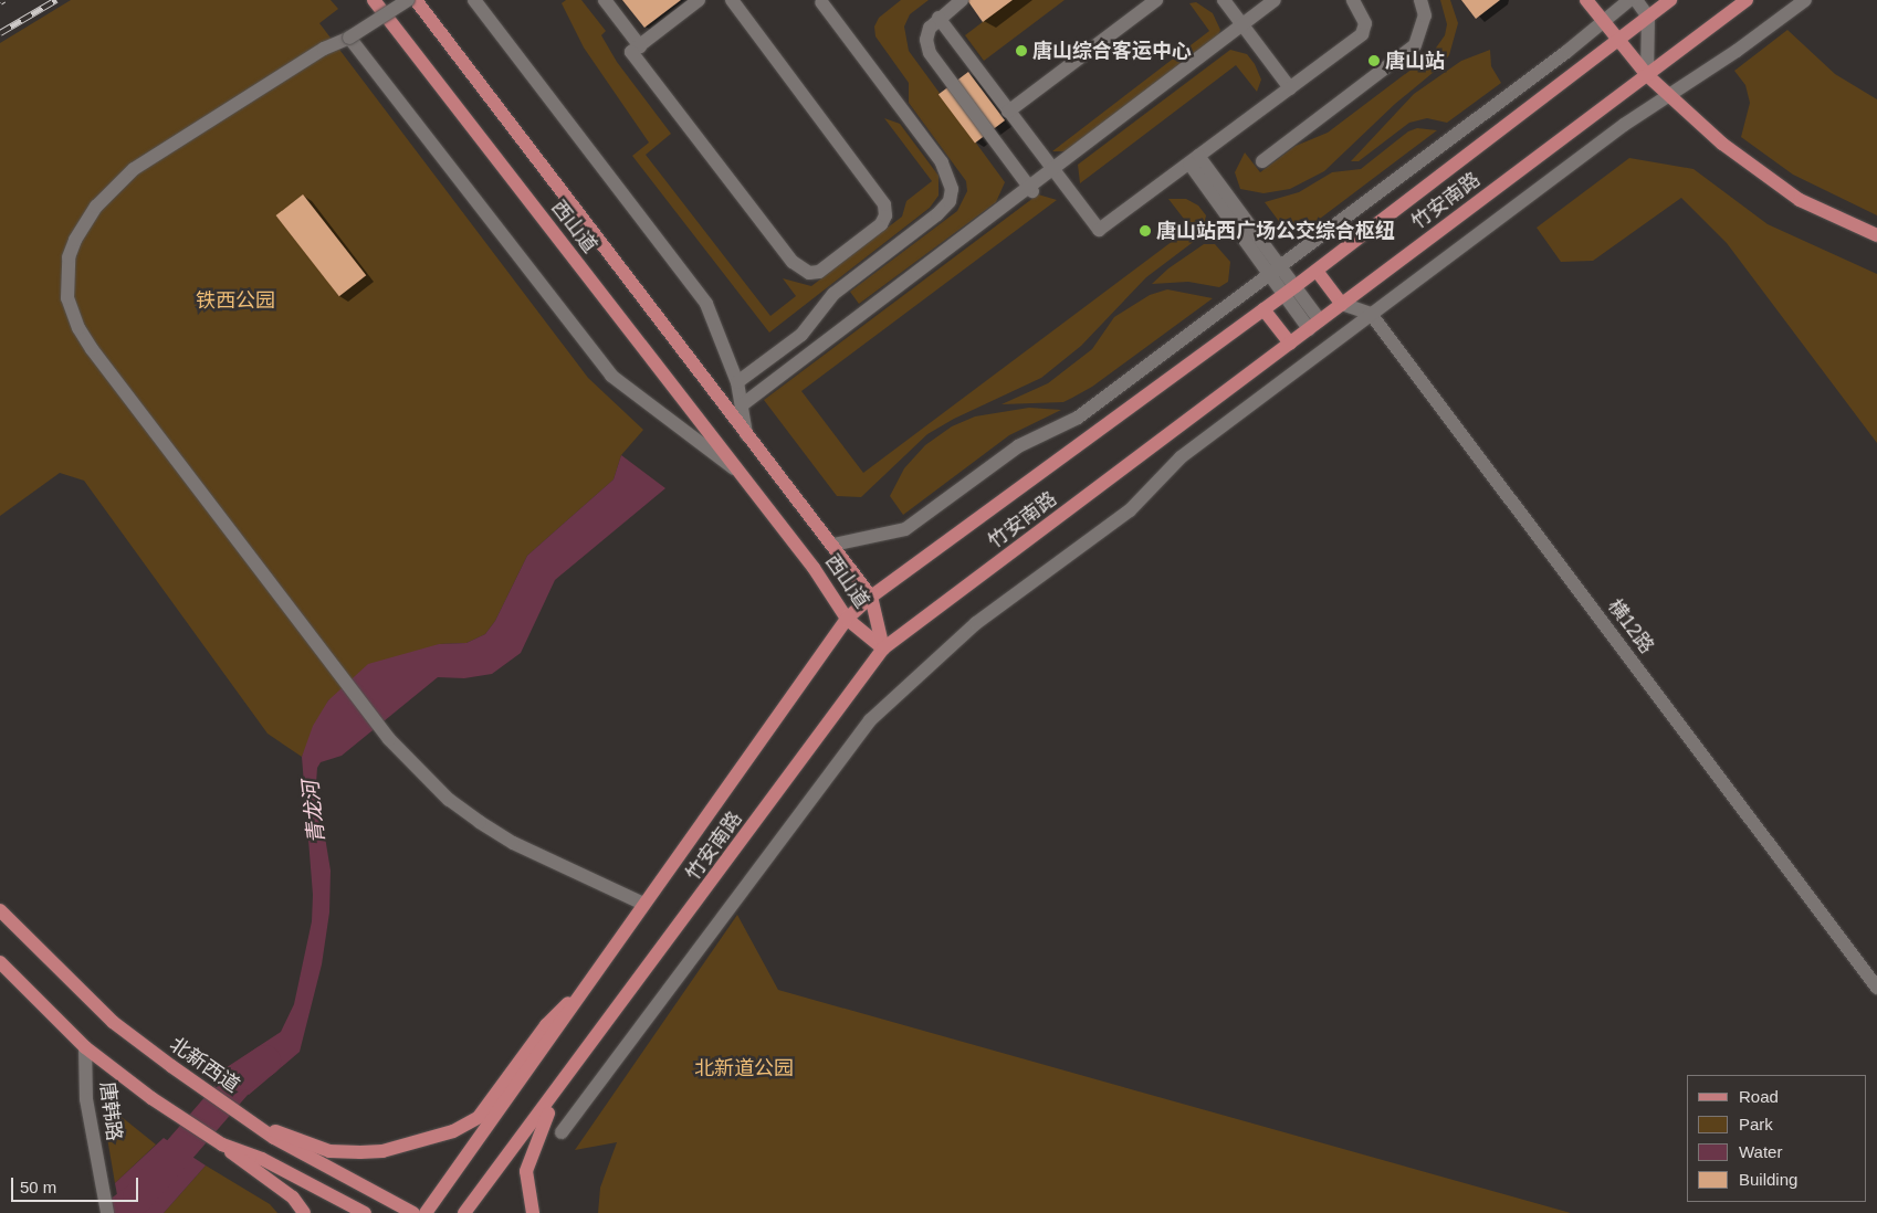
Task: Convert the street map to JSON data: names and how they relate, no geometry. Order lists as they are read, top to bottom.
{
  "streets": {
    "main road": ["竹安南路", "西山道", "北新西道"],
    "street": ["横12路", "唐韩路"]
  },
  "crossings": [
    ["竹安南路", "西山道"]
  ],
  "water": ["青龙河"],
  "parks": ["铁西公园", "北新道公园"],
  "places": ["唐山综合客运中心", "唐山站", "唐山站西广场公交综合枢纽"],
  "legend": [
    "Road",
    "Park",
    "Water",
    "Building"
  ],
  "scale_bar": "50 m"
}
